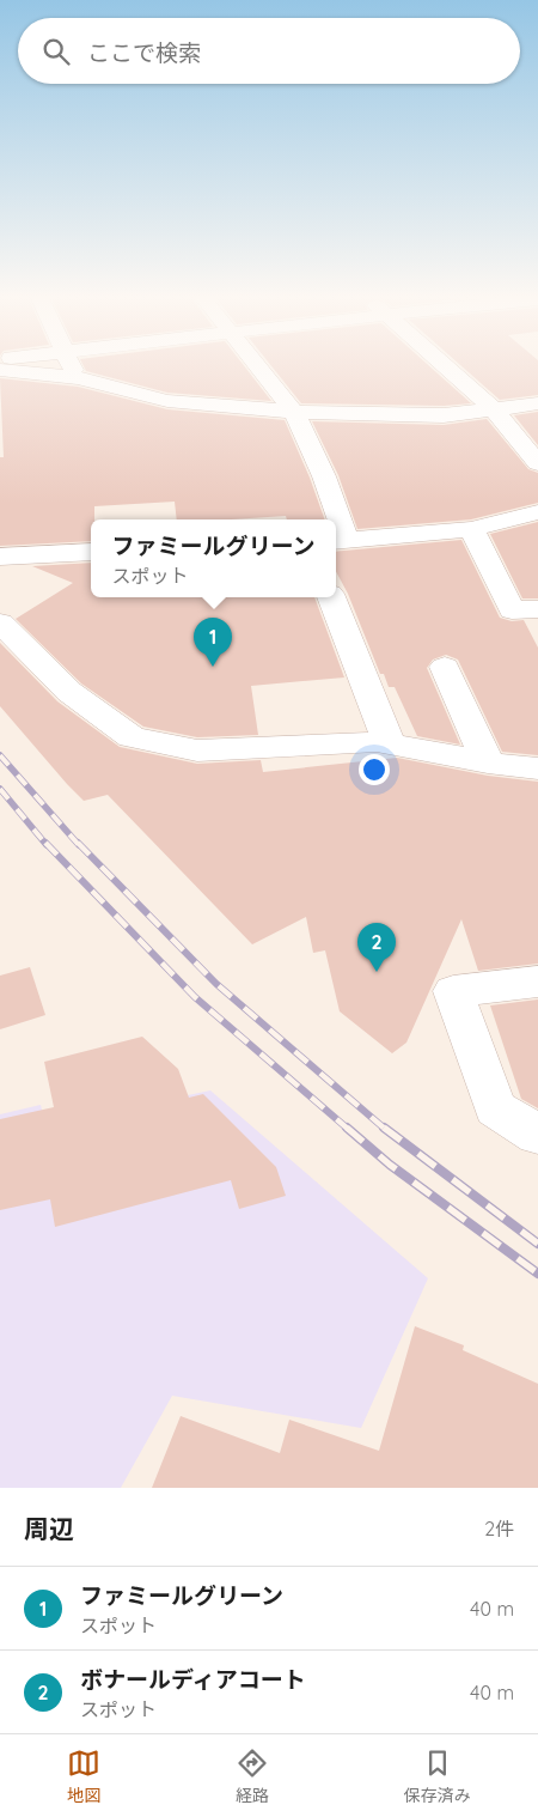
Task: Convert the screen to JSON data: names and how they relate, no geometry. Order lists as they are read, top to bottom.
{
  "page": {
    "search": "ここで検索",
    "popup": ["ファミールグリーン", "スポット"],
    "pins": ["1", "2"],
    "heading": ["周辺", "2件"],
    "list": [
      {
        "mark": "1",
        "name": "ファミールグリーン",
        "note": "スポット",
        "value": "40 m"
      },
      {
        "mark": "2",
        "name": "ボナールディアコート",
        "note": "スポット",
        "value": "40 m"
      }
    ],
    "nav": ["地図", "経路", "保存済み"]
  }
}
